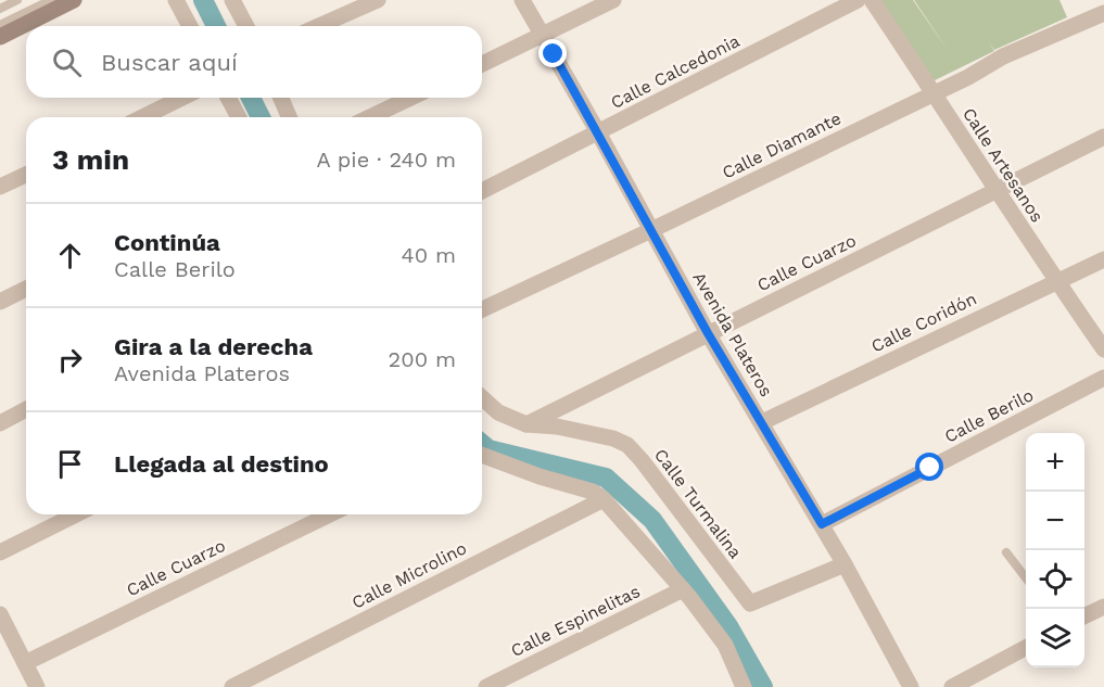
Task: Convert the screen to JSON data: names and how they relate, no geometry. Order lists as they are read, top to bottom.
{
  "streets": {
    "street": [
      "Calle Calcedonia",
      "Calle Diamante",
      "Calle Artesanos",
      "Calle Cuarzo",
      "Calle Coridón",
      "Avenida Plateros",
      "Calle Berilo",
      "Calle Turmalina",
      "Calle Microlino",
      "Calle Espinelitas"
    ]
  },
  "crossings": [
    ["Calle Calcedonia", "Avenida Plateros"],
    ["Calle Diamante", "Calle Artesanos"],
    ["Calle Diamante", "Avenida Plateros"],
    ["Calle Artesanos", "Calle Cuarzo"],
    ["Calle Artesanos", "Calle Coridón"],
    ["Calle Cuarzo", "Avenida Plateros"],
    ["Calle Cuarzo", "Calle Turmalina"],
    ["Calle Coridón", "Avenida Plateros"],
    ["Avenida Plateros", "Calle Berilo"],
    ["Avenida Plateros", "Calle Turmalina"]
  ],
  "page": {
    "search": "Buscar aquí",
    "heading": ["3 min", "A pie · 240 m"],
    "list": [
      ["Continúa", "Calle Berilo", "40 m"],
      ["Gira a la derecha", "Avenida Plateros", "200 m"],
      "Llegada al destino"
    ],
    "map_buttons": ["+", "−"]
  }
}
